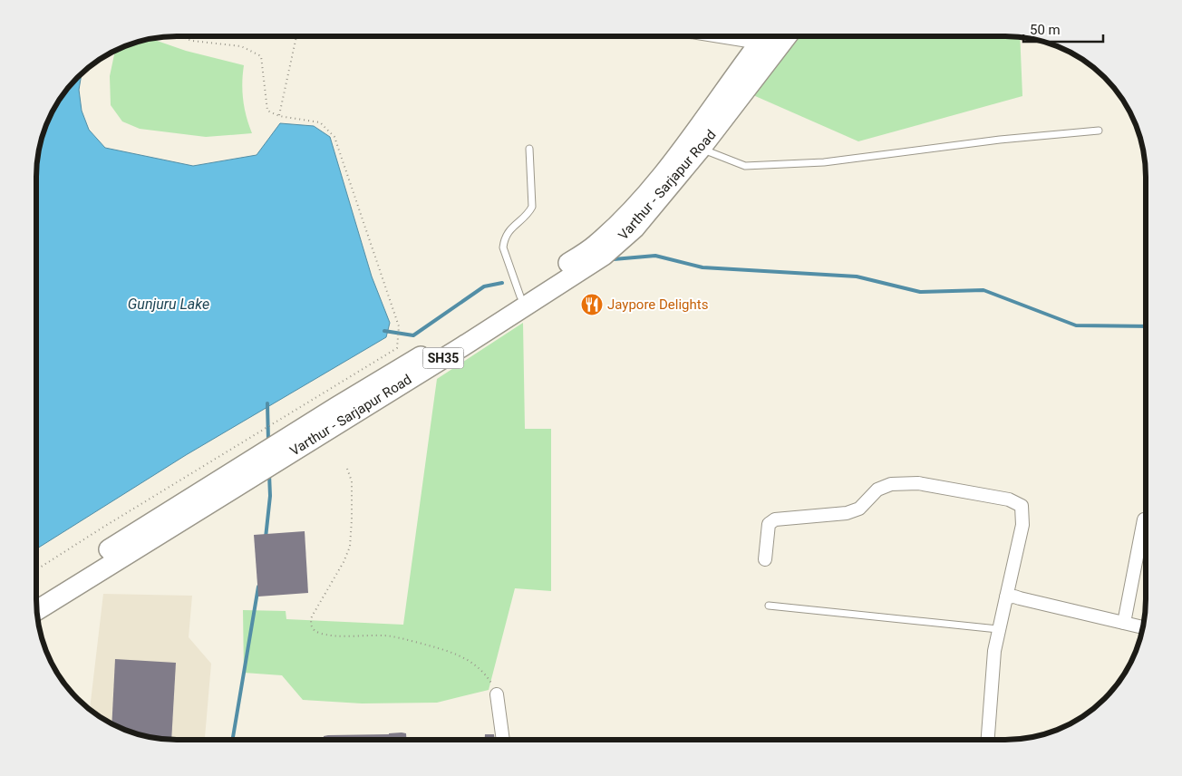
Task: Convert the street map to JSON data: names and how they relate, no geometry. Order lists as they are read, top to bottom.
{
  "streets": {
    "main road": ["Varthur - Sarjapur Road", "SH35"]
  },
  "water": ["Gunjuru Lake"],
  "places": {
    "restaurant": ["Jaypore Delights"]
  },
  "scale_bar": "50 m"
}
